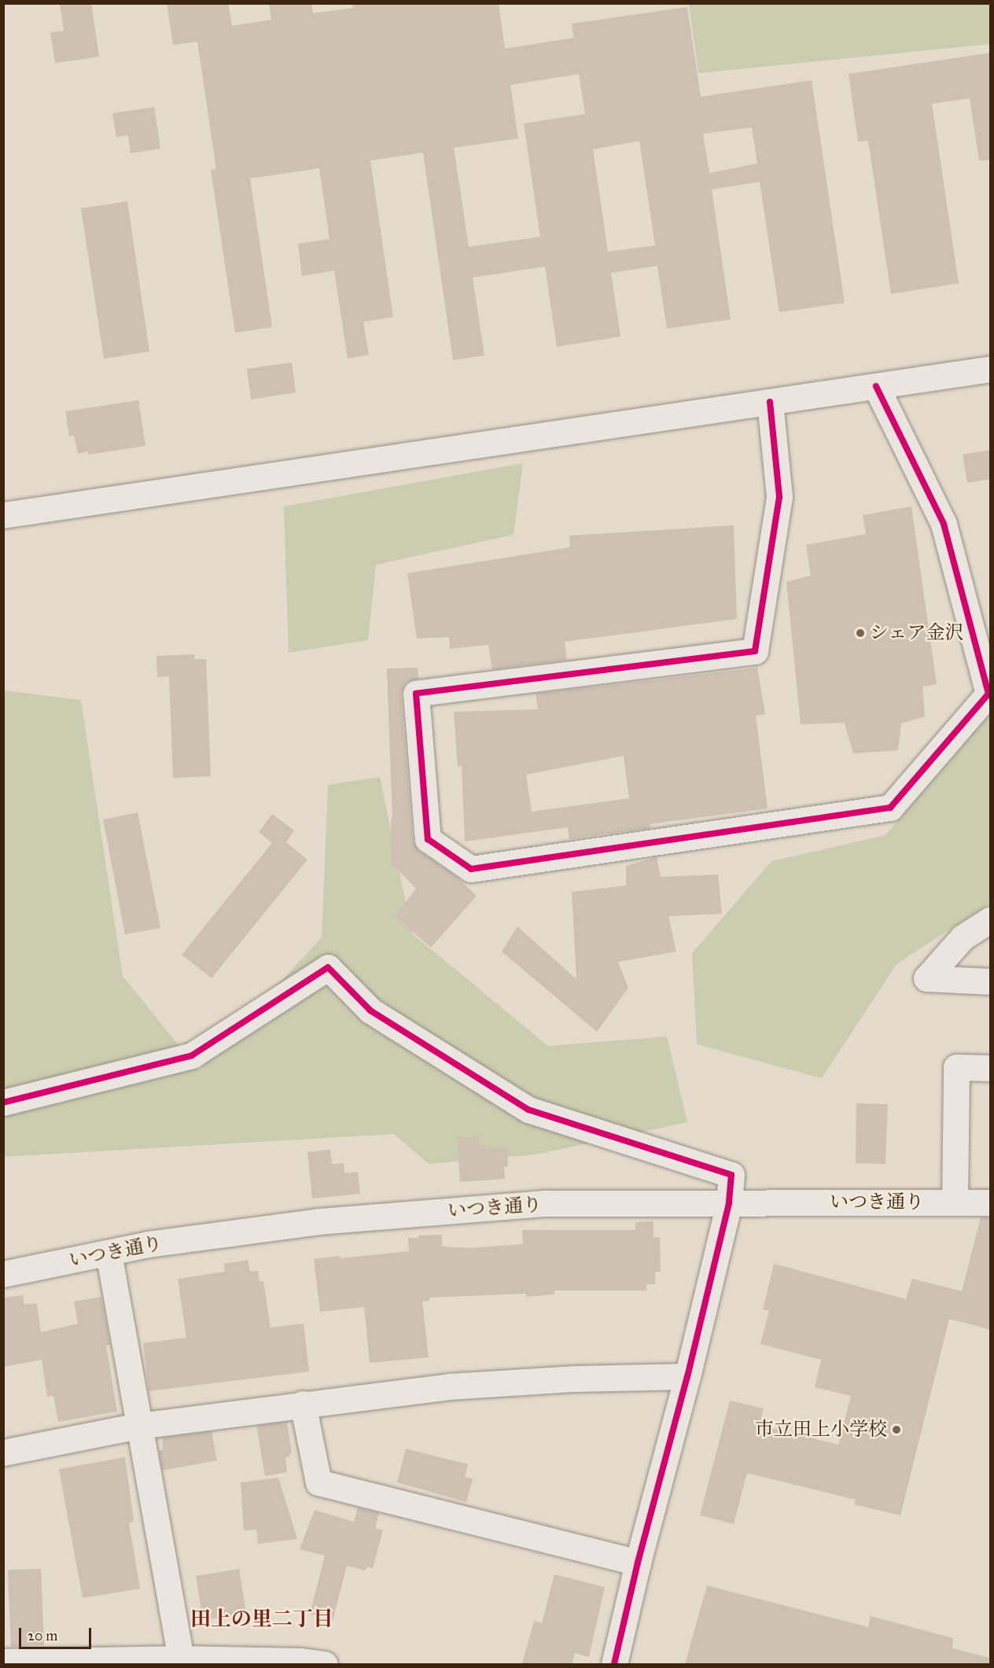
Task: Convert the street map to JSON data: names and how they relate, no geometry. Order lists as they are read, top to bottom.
{
  "streets": {
    "street": ["いつき通り"]
  },
  "districts": ["田上の里二丁目"],
  "places": ["シェア金沢", "市立田上小学校"],
  "scale_bar": "20 m"
}
